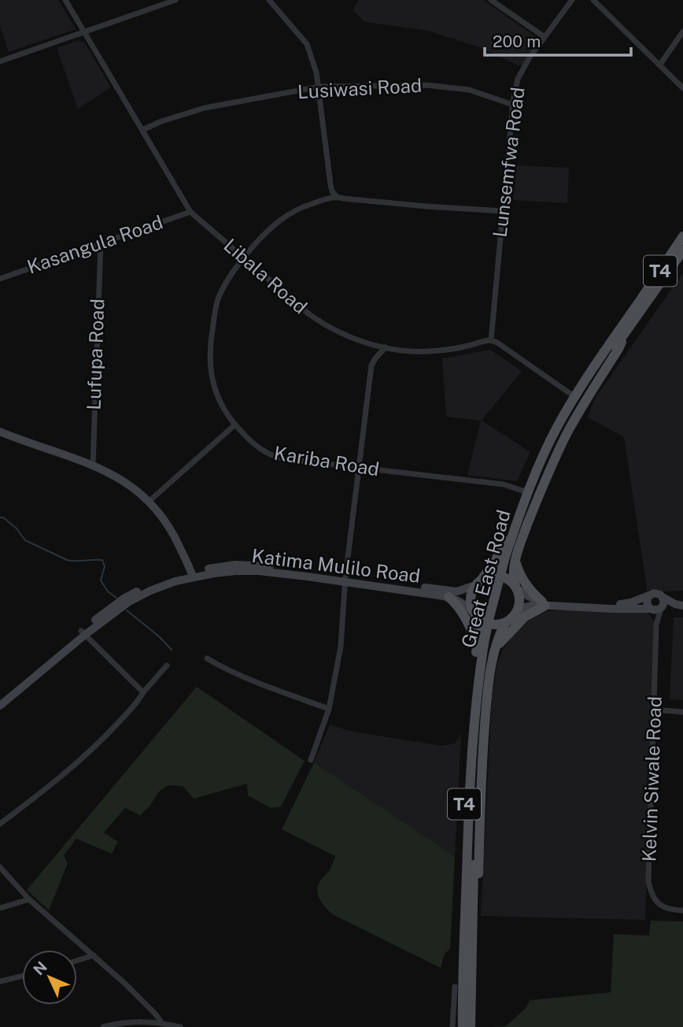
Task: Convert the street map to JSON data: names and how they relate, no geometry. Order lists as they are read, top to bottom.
{
  "streets": {
    "main road": ["T4", "Katima Mulilo Road", "Great East Road"],
    "street": [
      "Lusiwasi Road",
      "Lunsemfwa Road",
      "Kasangula Road",
      "Libala Road",
      "Lufupa Road",
      "Kariba Road",
      "Kelvin Siwale Road"
    ]
  },
  "crossings": [
    ["Lusiwasi Road", "Lunsemfwa Road"],
    ["Lusiwasi Road", "Libala Road"],
    ["Lunsemfwa Road", "Libala Road"],
    ["Kasangula Road", "Libala Road"],
    ["Kasangula Road", "Lufupa Road"],
    ["Libala Road", "Kariba Road"],
    ["Kariba Road", "Great East Road"],
    ["Katima Mulilo Road", "Great East Road"]
  ],
  "scale_bar": "200 m",
  "north": "top left"
}
